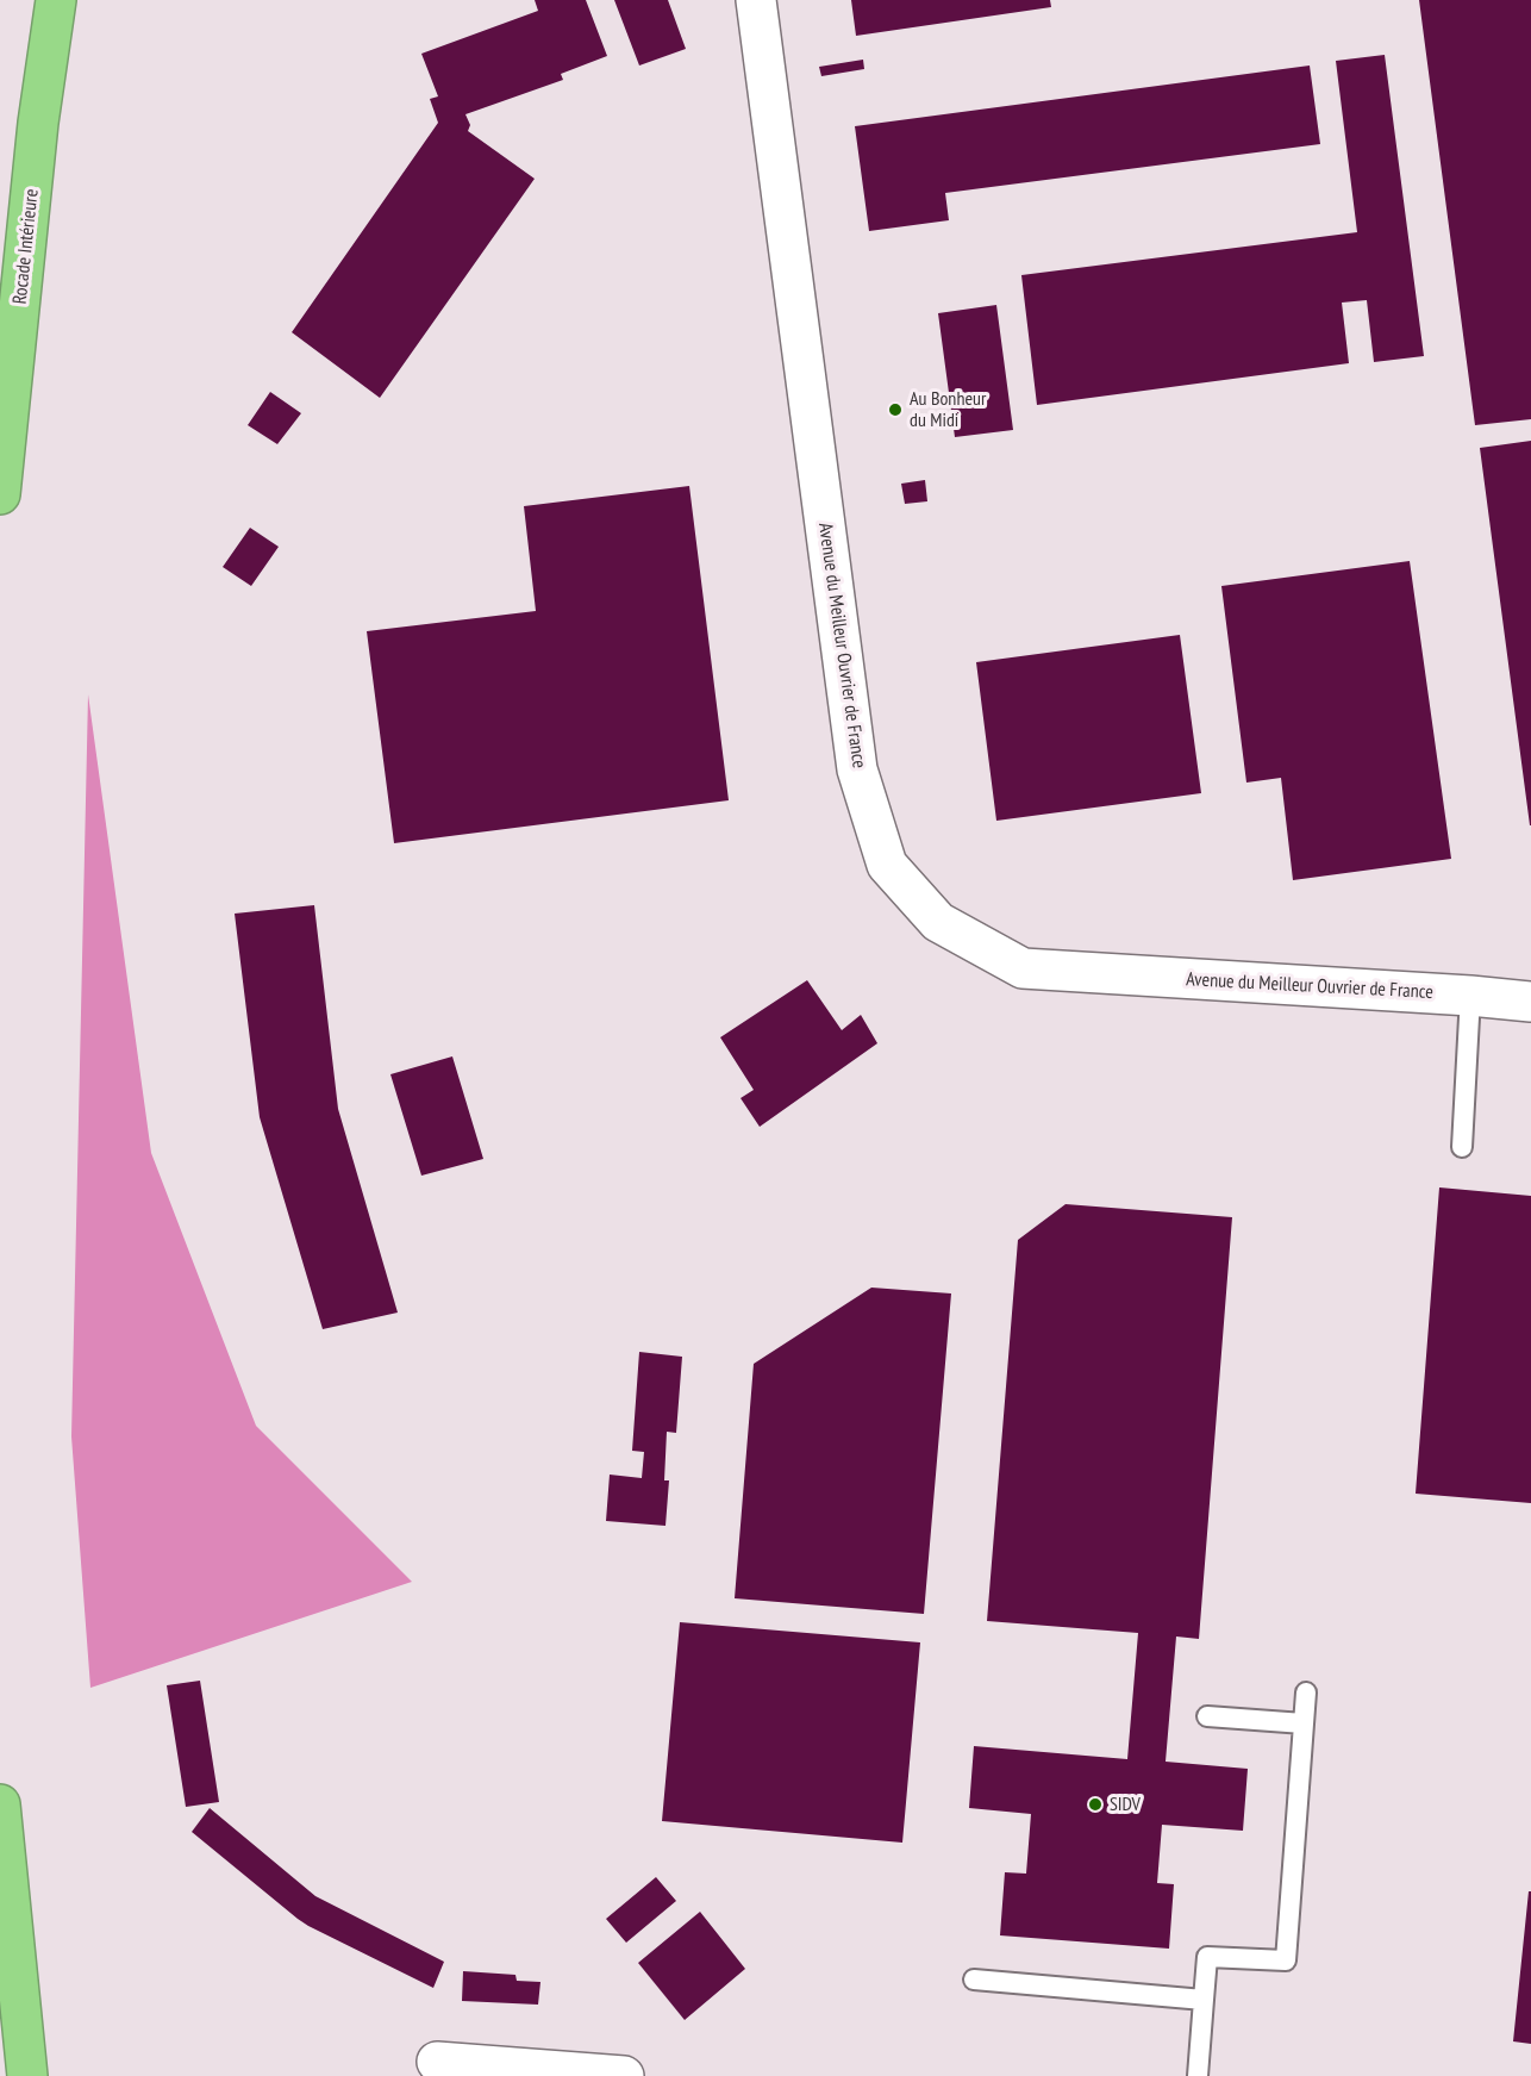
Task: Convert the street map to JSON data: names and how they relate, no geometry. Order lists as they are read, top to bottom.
{
  "streets": {
    "highway": ["Rocade Intérieure"],
    "street": ["Avenue du Meilleur Ouvrier de France"]
  },
  "places": ["Au Bonheur du Midi", "SIDV"]
}
